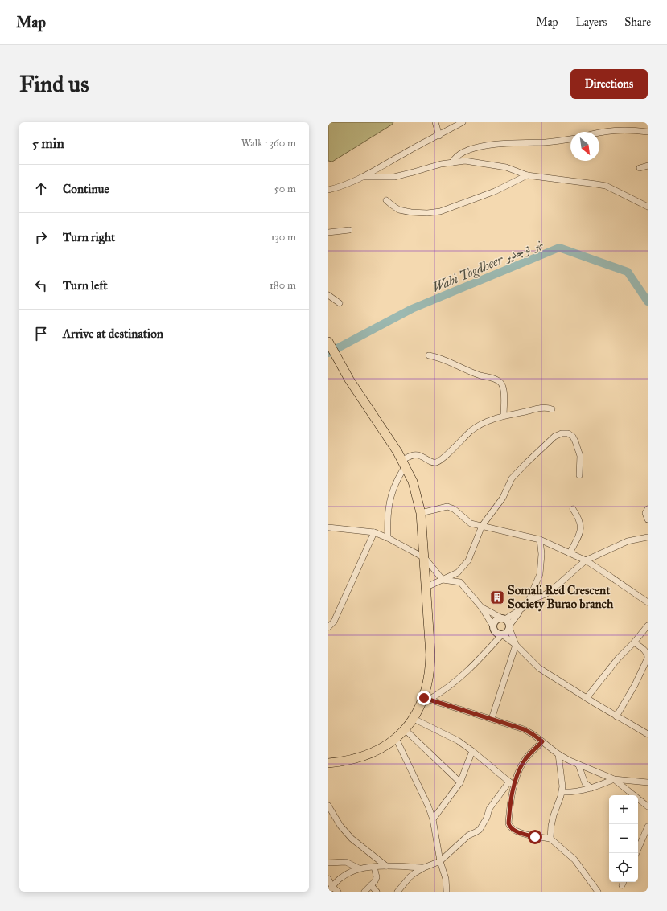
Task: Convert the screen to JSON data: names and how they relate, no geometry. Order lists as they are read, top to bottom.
{
  "water": ["Wabi Togdheer نهر توجدير"],
  "places": {
    "building": ["Somali Red Crescent Society Burao branch"]
  },
  "north": "bottom right",
  "page": {
    "header": "Map",
    "nav": ["Map", "Layers", "Share"],
    "buttons": "Directions",
    "title": "Find us",
    "heading": ["5 min", "Walk · 360 m"],
    "list": [
      ["Continue", "50 m"],
      ["Turn right", "130 m"],
      ["Turn left", "180 m"],
      "Arrive at destination"
    ],
    "map_buttons": ["+", "−"]
  }
}
